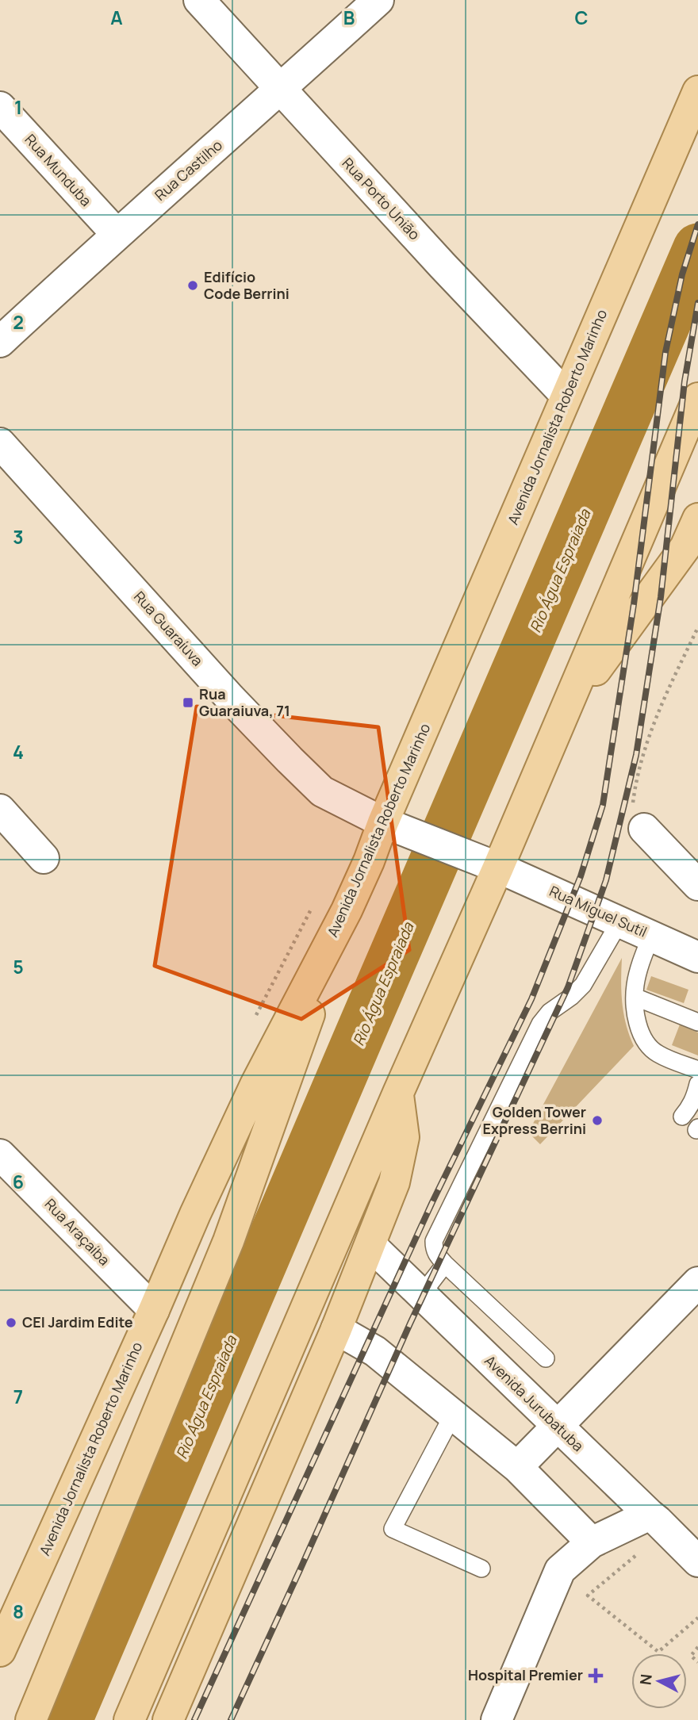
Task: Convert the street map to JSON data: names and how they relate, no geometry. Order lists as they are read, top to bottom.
{
  "streets": {
    "main road": ["Avenida Jornalista Roberto Marinho"],
    "street": [
      "Rua Munduba",
      "Rua Castilho",
      "Rua Porto União",
      "Rua Guaraíuva",
      "Rua Miguel Sutil",
      "Rua Araçaíba",
      "Avenida Jurubatuba"
    ]
  },
  "crossings": [
    ["Rua Munduba", "Rua Castilho"],
    ["Rua Castilho", "Rua Porto União"],
    ["Rua Porto União", "Avenida Jornalista Roberto Marinho"],
    ["Avenida Jornalista Roberto Marinho", "Rua Guaraíuva"],
    ["Avenida Jornalista Roberto Marinho", "Rua Araçaíba"],
    ["Rua Guaraíuva", "Rua Miguel Sutil"]
  ],
  "water": ["Rio Água Espraiada"],
  "places": {
    "other": ["Edifício Code Berrini", "Golden Tower Express Berrini", "CEI Jardim Edite"],
    "transit": ["Rua Guaraiuva, 71"],
    "health": ["Hospital Premier"]
  },
  "north": "left",
  "grid": {
    "columns": ["A", "B", "C"],
    "rows": [
      "1",
      "2",
      "3",
      "4",
      "5",
      "6",
      "7",
      "8"
    ]
  }
}
